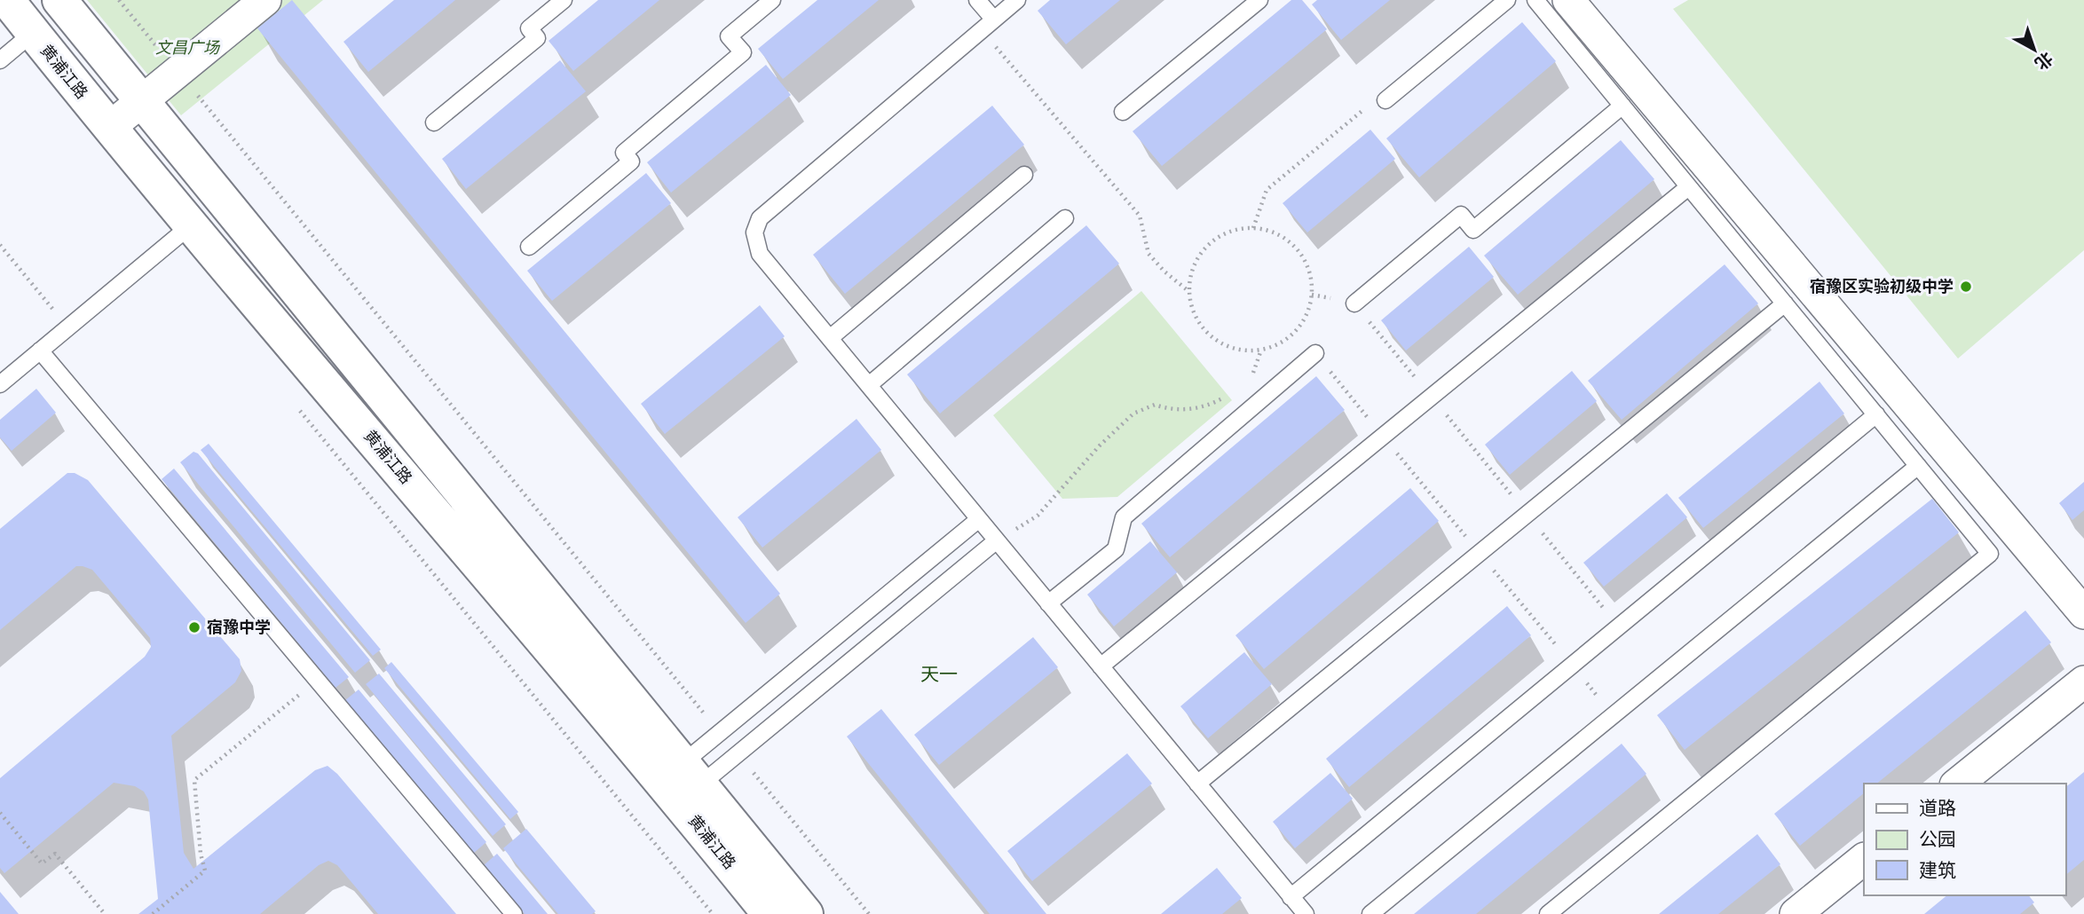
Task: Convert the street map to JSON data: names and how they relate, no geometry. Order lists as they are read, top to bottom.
{
  "streets": {
    "street": ["黄浦江路"]
  },
  "districts": ["天一"],
  "parks": ["文昌广场"],
  "places": ["宿豫区实验初级中学", "宿豫中学"],
  "legend": ["道路", "公园", "建筑"],
  "north": "bottom right"
}
